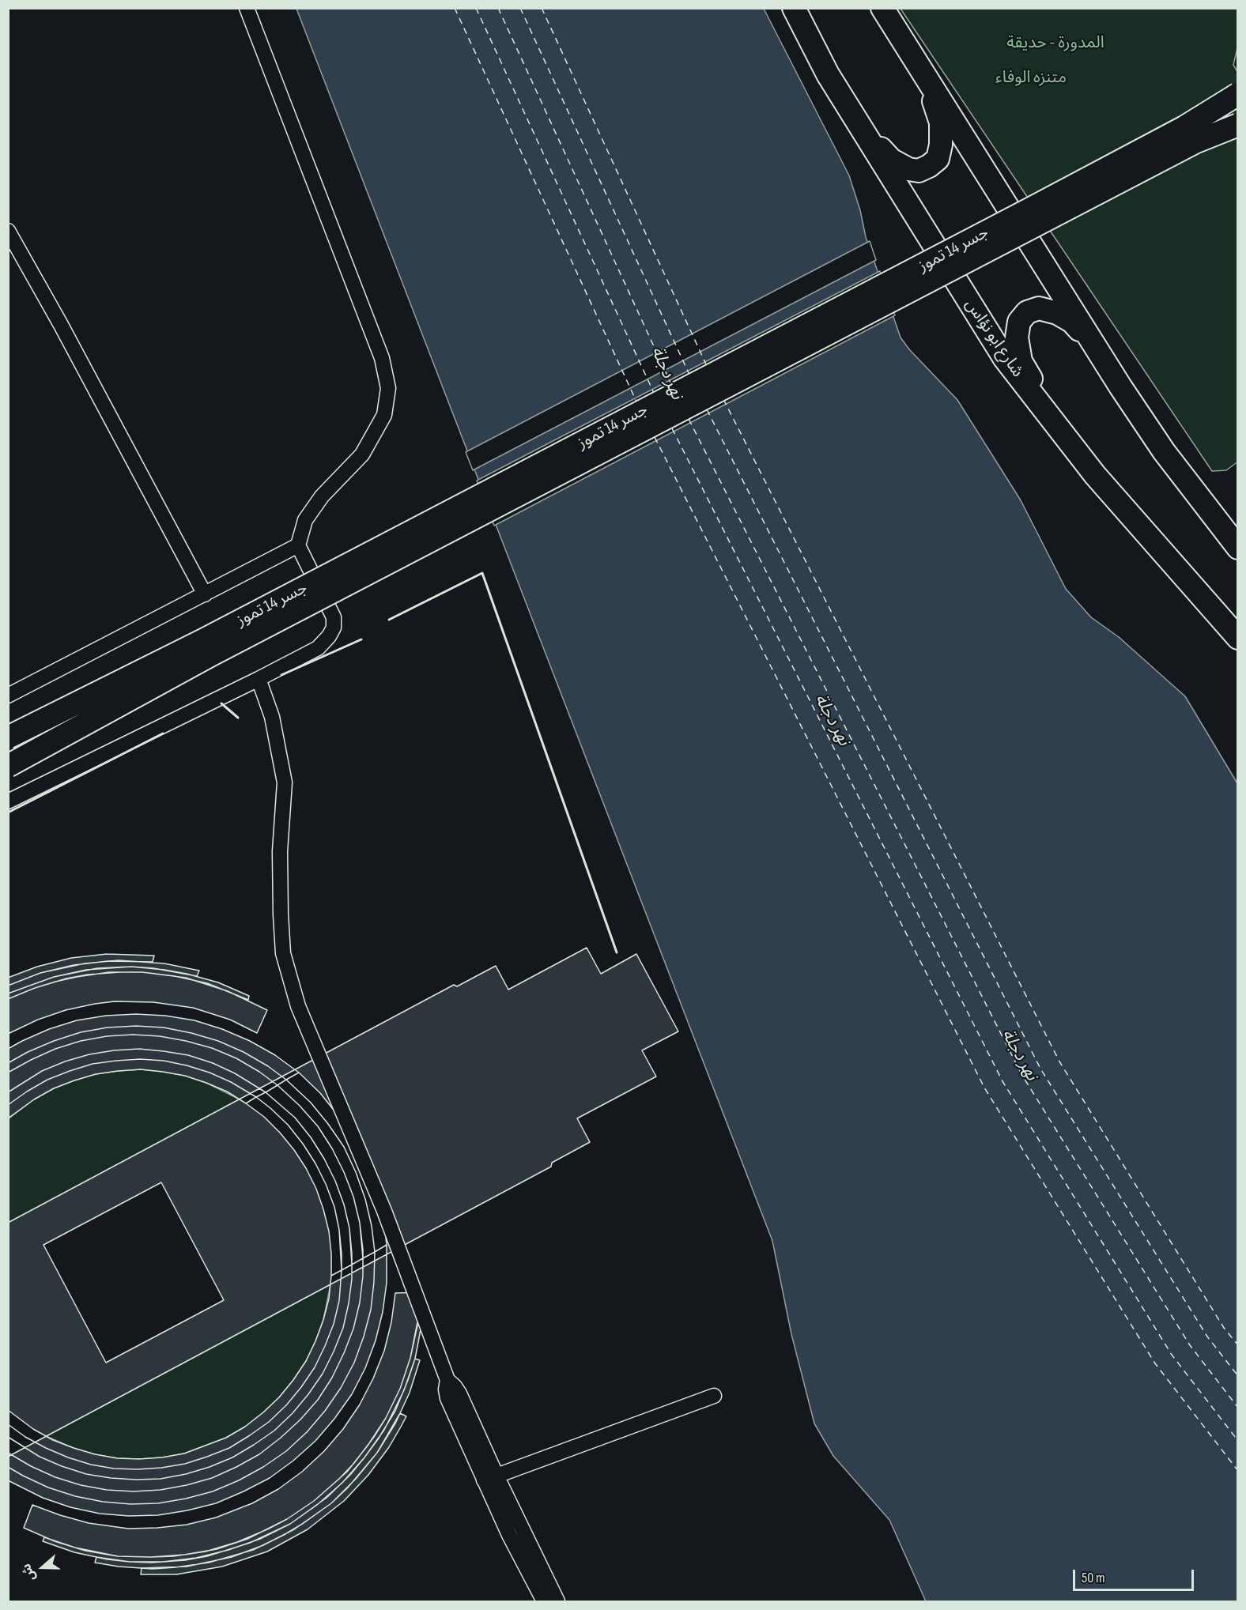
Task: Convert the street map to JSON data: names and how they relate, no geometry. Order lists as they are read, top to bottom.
{
  "streets": {
    "main road": ["جسر 14 تموز", "شارع ابو نؤاس"]
  },
  "water": ["نهر دجلة"],
  "parks": ["المدورة - حديقة", "متنزه الوفاء"],
  "scale_bar": "50 m",
  "north": "left"
}
